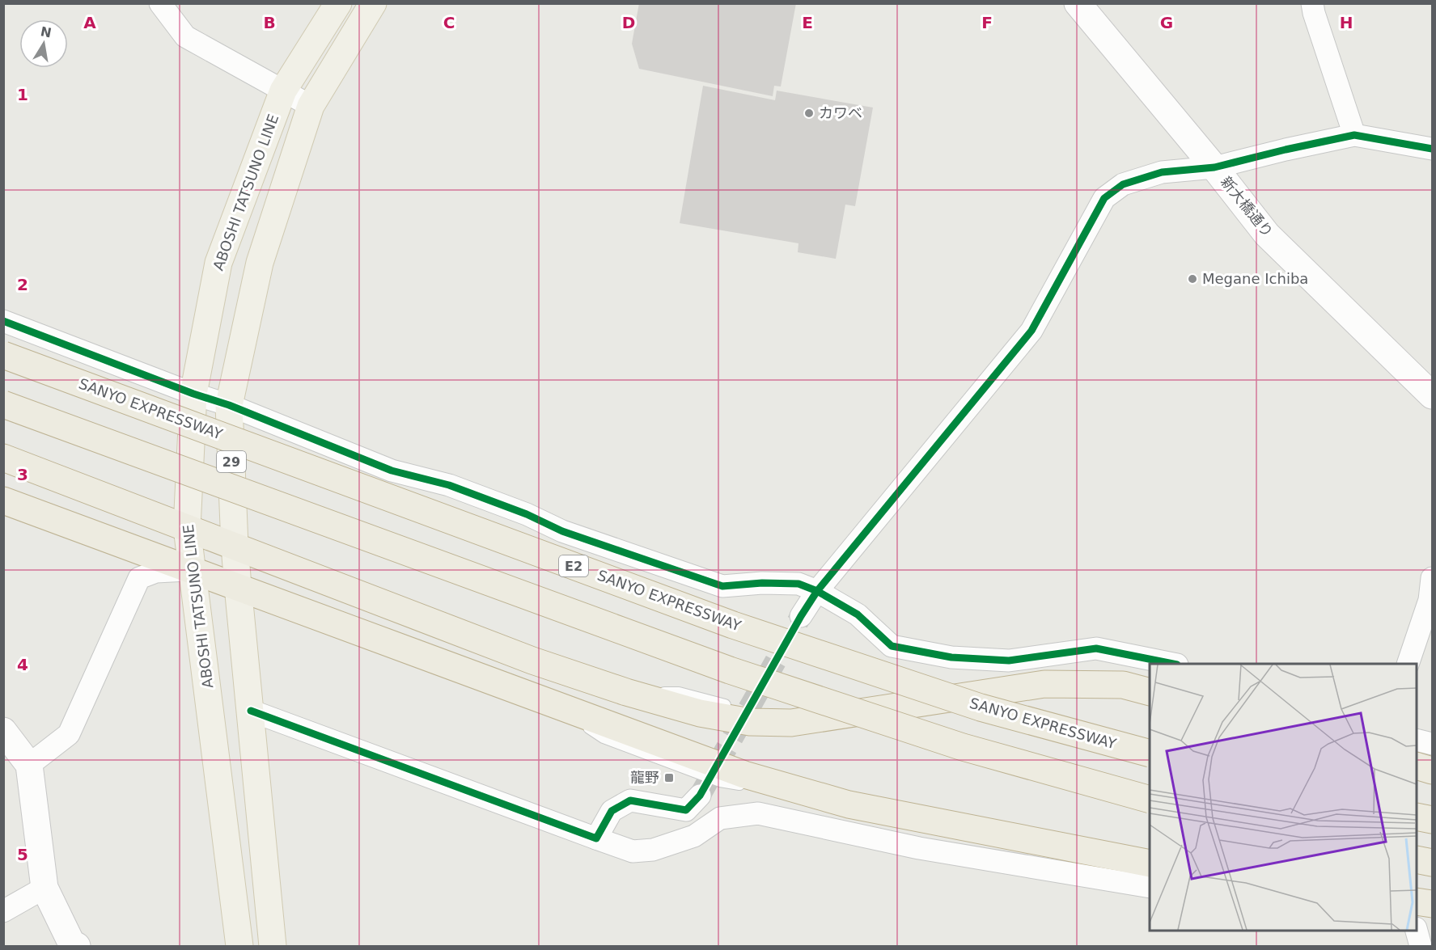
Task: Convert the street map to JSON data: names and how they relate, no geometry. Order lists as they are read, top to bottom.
{
  "streets": {
    "highway": ["SANYO EXPRESSWAY", "E2"],
    "main road": ["ABOSHI TATSUNO LINE", "29"],
    "street": ["新大橋通り"]
  },
  "places": {
    "other": ["カワベ", "Megane Ichiba"],
    "transit": ["龍野"]
  },
  "north": "top",
  "grid": {
    "columns": [
      "A",
      "B",
      "C",
      "D",
      "E",
      "F",
      "G",
      "H"
    ],
    "rows": [
      "1",
      "2",
      "3",
      "4",
      "5"
    ]
  }
}
